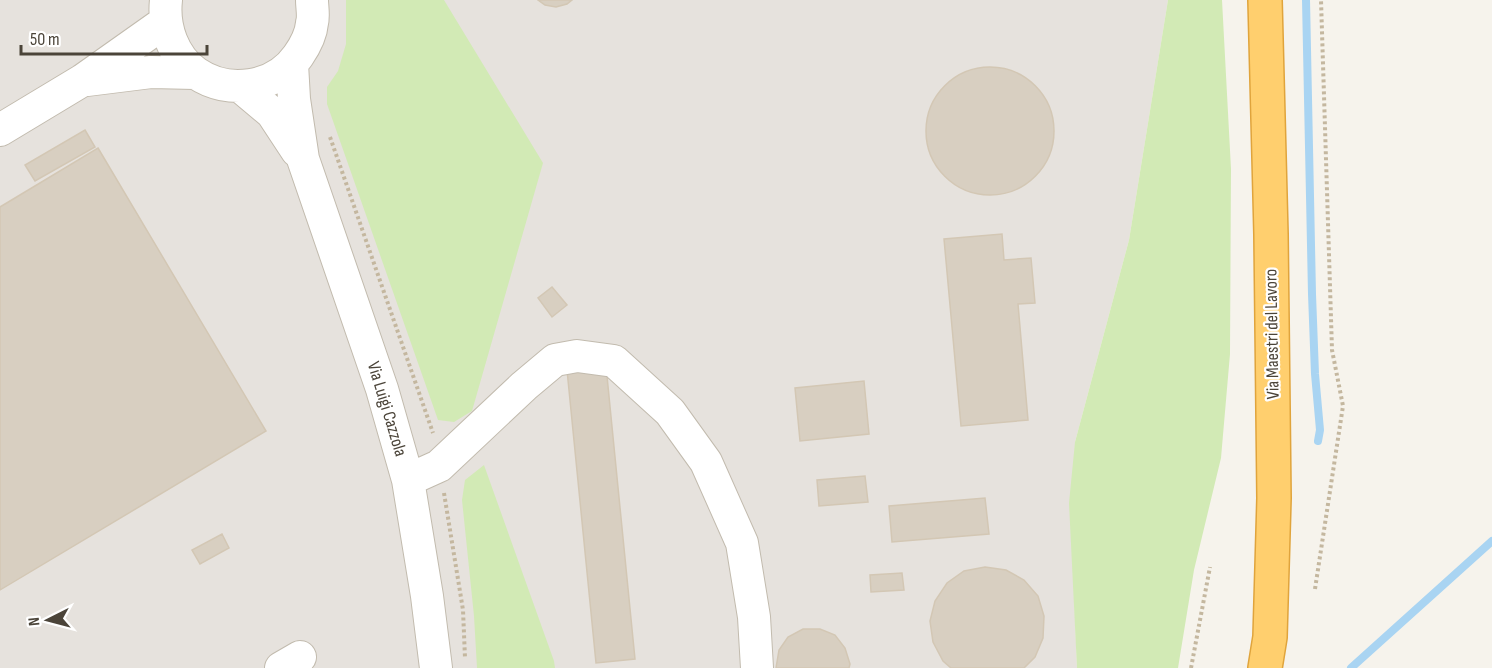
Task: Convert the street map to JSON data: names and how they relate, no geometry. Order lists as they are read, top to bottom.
{
  "streets": {
    "highway": ["Via Maestri del Lavoro"],
    "street": ["Via Luigi Cazzola"]
  },
  "scale_bar": "50 m",
  "north": "left"
}
